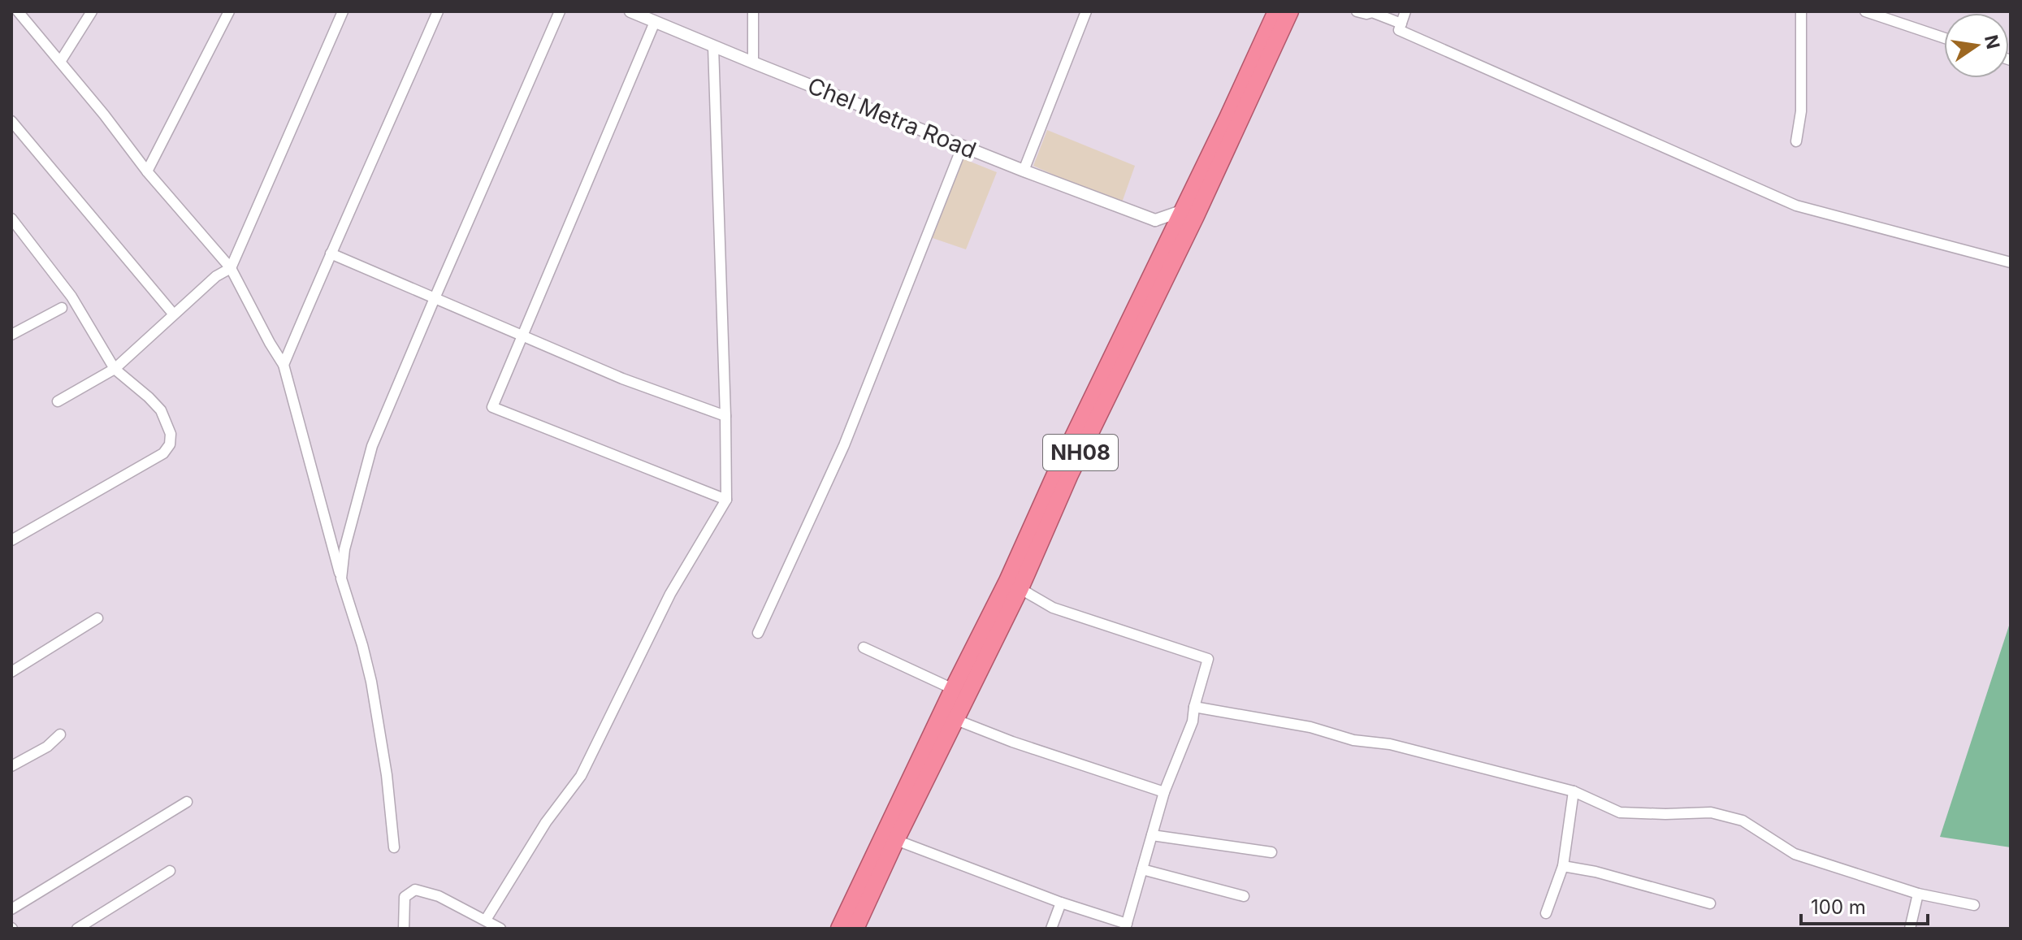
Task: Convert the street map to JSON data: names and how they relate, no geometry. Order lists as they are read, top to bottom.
{
  "streets": {
    "highway": ["NH08"],
    "street": ["Chel Metra Road"]
  },
  "scale_bar": "100 m",
  "north": "right"
}
